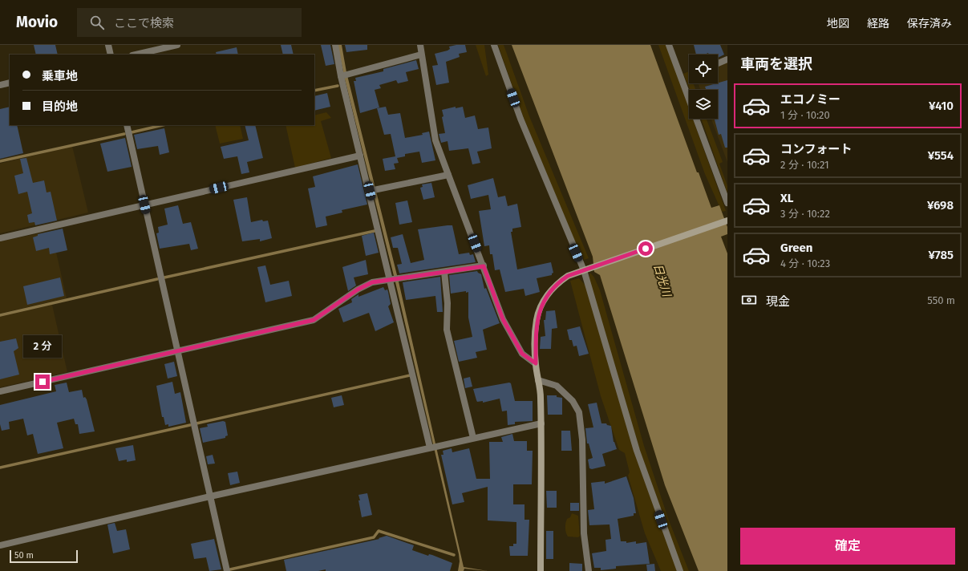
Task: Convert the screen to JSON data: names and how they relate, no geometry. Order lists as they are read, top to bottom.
{
  "water": ["日光川"],
  "scale_bar": "50 m",
  "page": {
    "header": "Movio",
    "search": "ここで検索",
    "nav": ["地図", "経路", "保存済み"],
    "heading": "車両を選択",
    "banner": ["乗車地", "目的地"],
    "list": [
      {
        "name": "エコノミー",
        "note": "1 分 · 10:20",
        "value": "¥410"
      },
      {
        "name": "コンフォート",
        "note": "2 分 · 10:21",
        "value": "¥554"
      },
      {
        "name": "XL",
        "note": "3 分 · 10:22",
        "value": "¥698"
      },
      {
        "name": "Green",
        "note": "4 分 · 10:23",
        "value": "¥785"
      }
    ],
    "pay": ["現金", "550 m"],
    "bubble": "2 分",
    "buttons": "確定",
    "scale": "50 m"
  }
}
